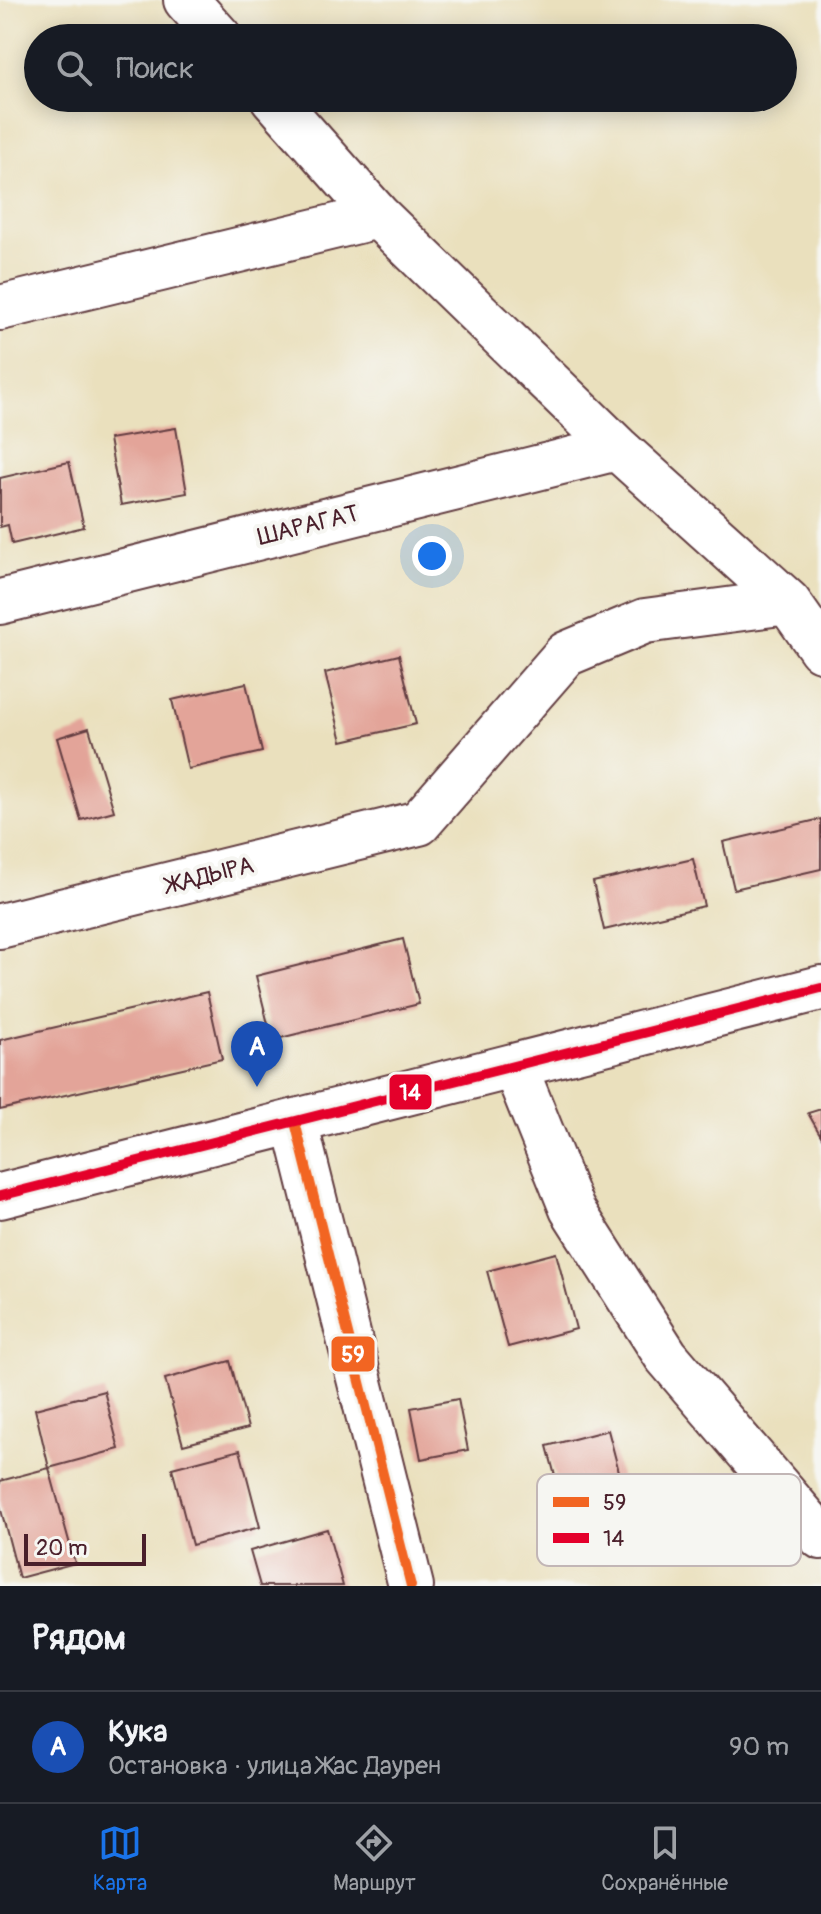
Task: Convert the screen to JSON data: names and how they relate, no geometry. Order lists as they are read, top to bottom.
{
  "streets": {
    "street": ["ШАРАГАТ", "ЖАДЫРА"]
  },
  "lines": ["transit line 14", "transit line 59"],
  "legend": ["59", "14"],
  "scale_bar": "20 m",
  "page": {
    "search": "Поиск",
    "pins": "A",
    "scale": "20 m",
    "heading": "Рядом",
    "list": [
      {
        "mark": "A",
        "name": "Кука",
        "note": "Остановка · улица Жас Даурен",
        "value": "90 m"
      }
    ],
    "nav": ["Карта", "Маршрут", "Сохранённые"]
  }
}
